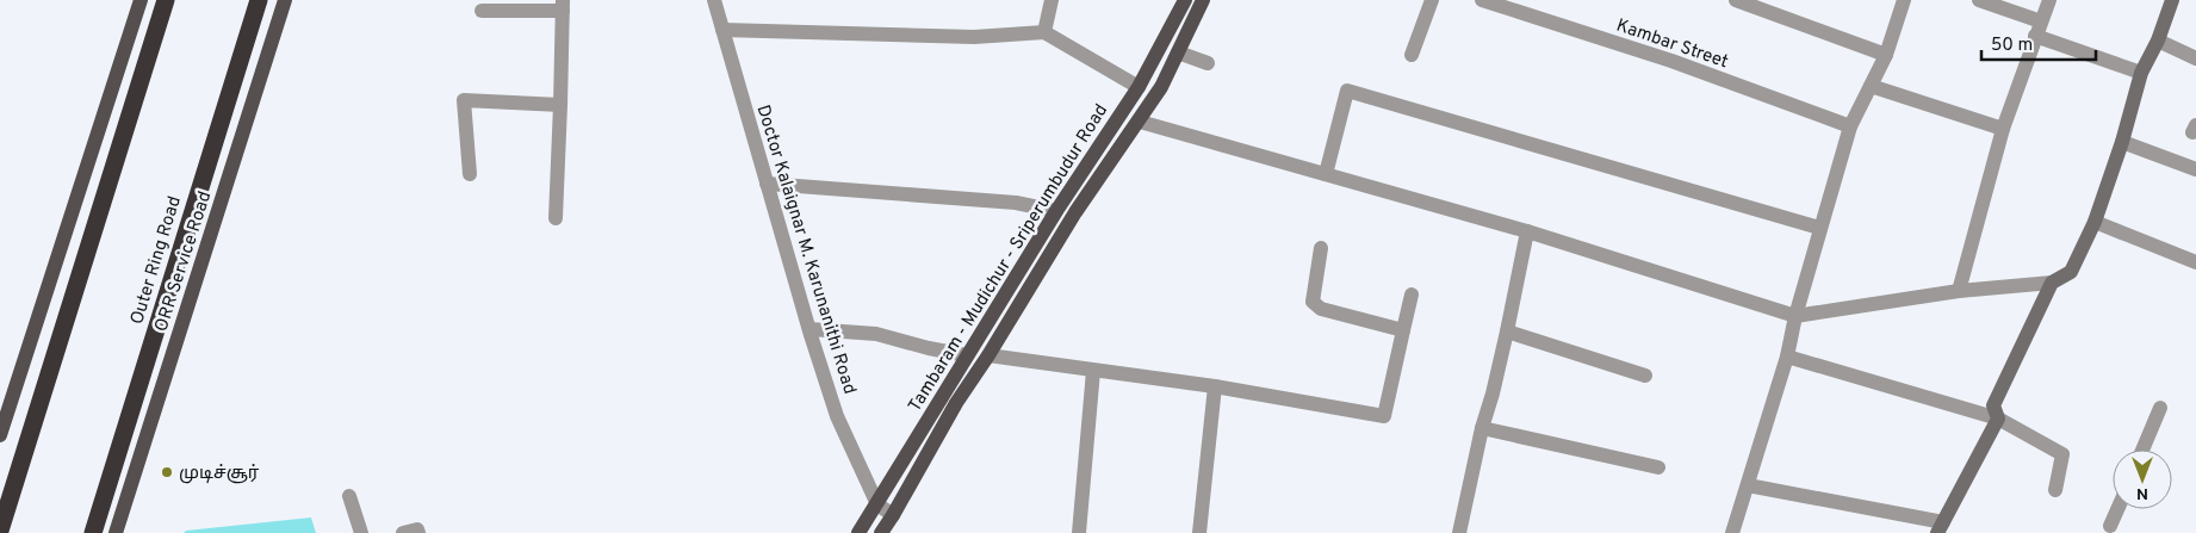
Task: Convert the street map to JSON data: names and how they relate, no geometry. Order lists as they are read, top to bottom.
{
  "streets": {
    "highway": ["Outer Ring Road"],
    "main road": ["Tambaram - Mudichur - Sriperumbudur Road", "ORR Service Road"],
    "street": ["Kambar Street", "Doctor Kalaignar M. Karunanithi Road"]
  },
  "crossings": [
    ["Doctor Kalaignar M. Karunanithi Road", "Tambaram - Mudichur - Sriperumbudur Road"]
  ],
  "places": ["முடிச்சூர்"],
  "scale_bar": "50 m",
  "north": "bottom"
}
